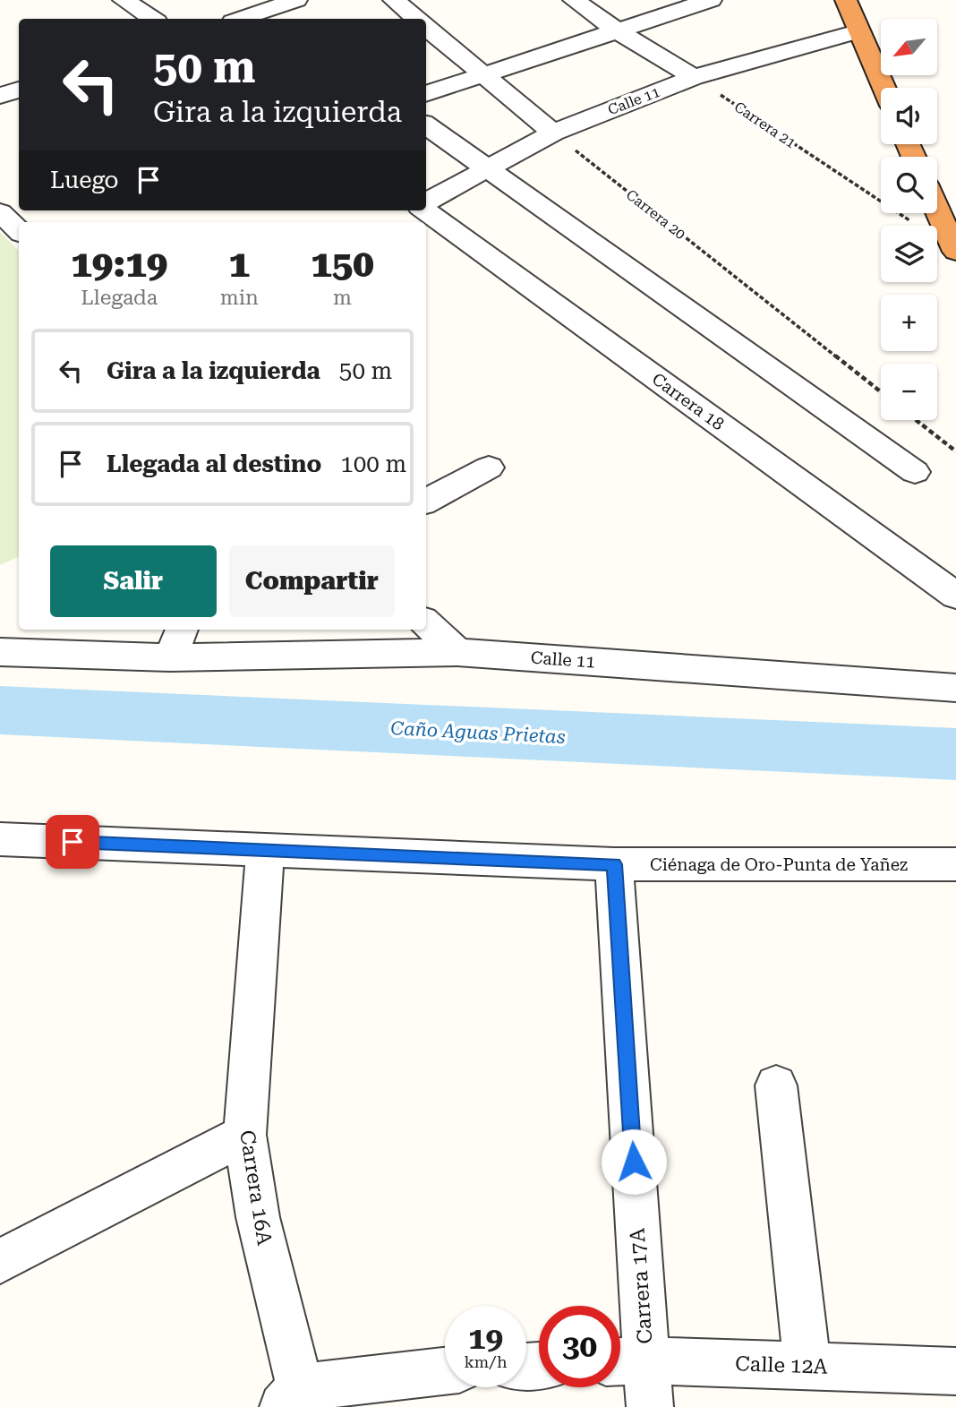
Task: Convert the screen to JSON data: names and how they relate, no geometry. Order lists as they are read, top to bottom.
{
  "streets": {
    "street": [
      "Calle 11",
      "Carrera 18",
      "Ciénaga de Oro-Punta de Yañez",
      "Carrera 16A",
      "Carrera 17A",
      "Calle 12A"
    ],
    "path": ["Carrera 21", "Carrera 20"]
  },
  "crossings": [
    ["Calle 11", "Carrera 21"],
    ["Calle 11", "Carrera 20"],
    ["Ciénaga de Oro-Punta de Yañez", "Carrera 16A"],
    ["Ciénaga de Oro-Punta de Yañez", "Carrera 17A"],
    ["Carrera 17A", "Calle 12A"]
  ],
  "water": ["Caño Aguas Prietas"],
  "north": "bottom left",
  "page": {
    "map_buttons": ["+", "−"],
    "turn": ["50 m", "Gira a la izquierda"],
    "then": "Luego",
    "eta": [
      "19:19",
      "Llegada",
      "1",
      "min",
      "150",
      "m"
    ],
    "list": [
      {
        "name": "Gira a la izquierda",
        "value": "50 m"
      },
      {
        "name": "Llegada al destino",
        "value": "100 m"
      }
    ],
    "buttons": ["Salir", "Compartir"],
    "speed": "19 km/h",
    "limit": "30"
  }
}
